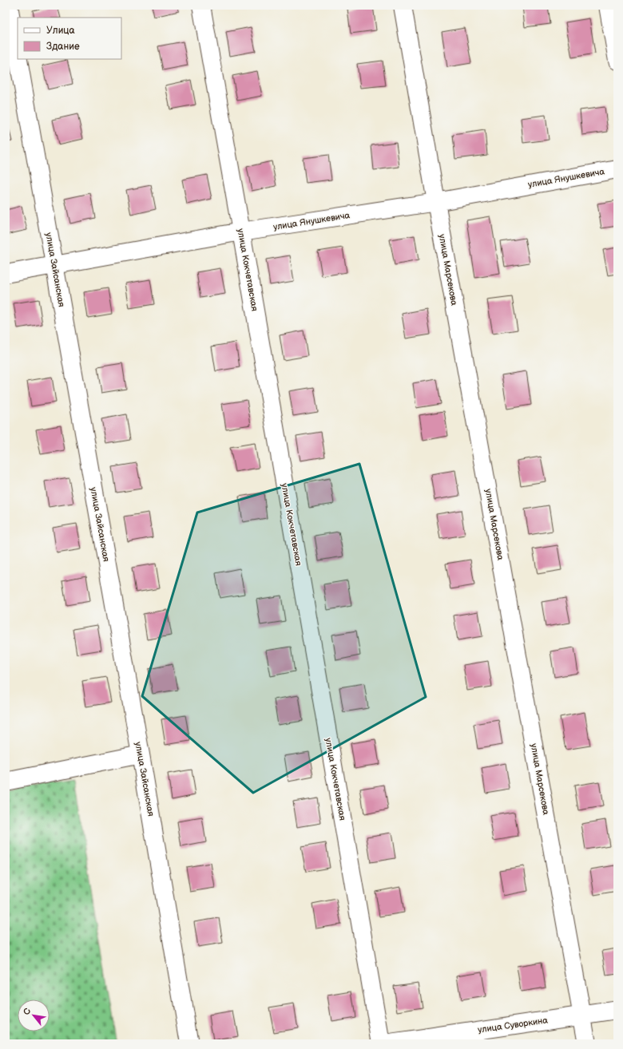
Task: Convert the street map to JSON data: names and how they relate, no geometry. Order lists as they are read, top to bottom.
{
  "streets": {
    "street": [
      "улица Янушкевича",
      "улица Зайсанская",
      "улица Кокчетавская",
      "улица Марсекова",
      "улица Суворкина"
    ]
  },
  "crossings": [
    ["улица Янушкевича", "улица Зайсанская"],
    ["улица Янушкевича", "улица Кокчетавская"],
    ["улица Янушкевича", "улица Марсекова"],
    ["улица Марсекова", "улица Суворкина"]
  ],
  "legend": ["Улица", "Здание"],
  "north": "top left"
}
